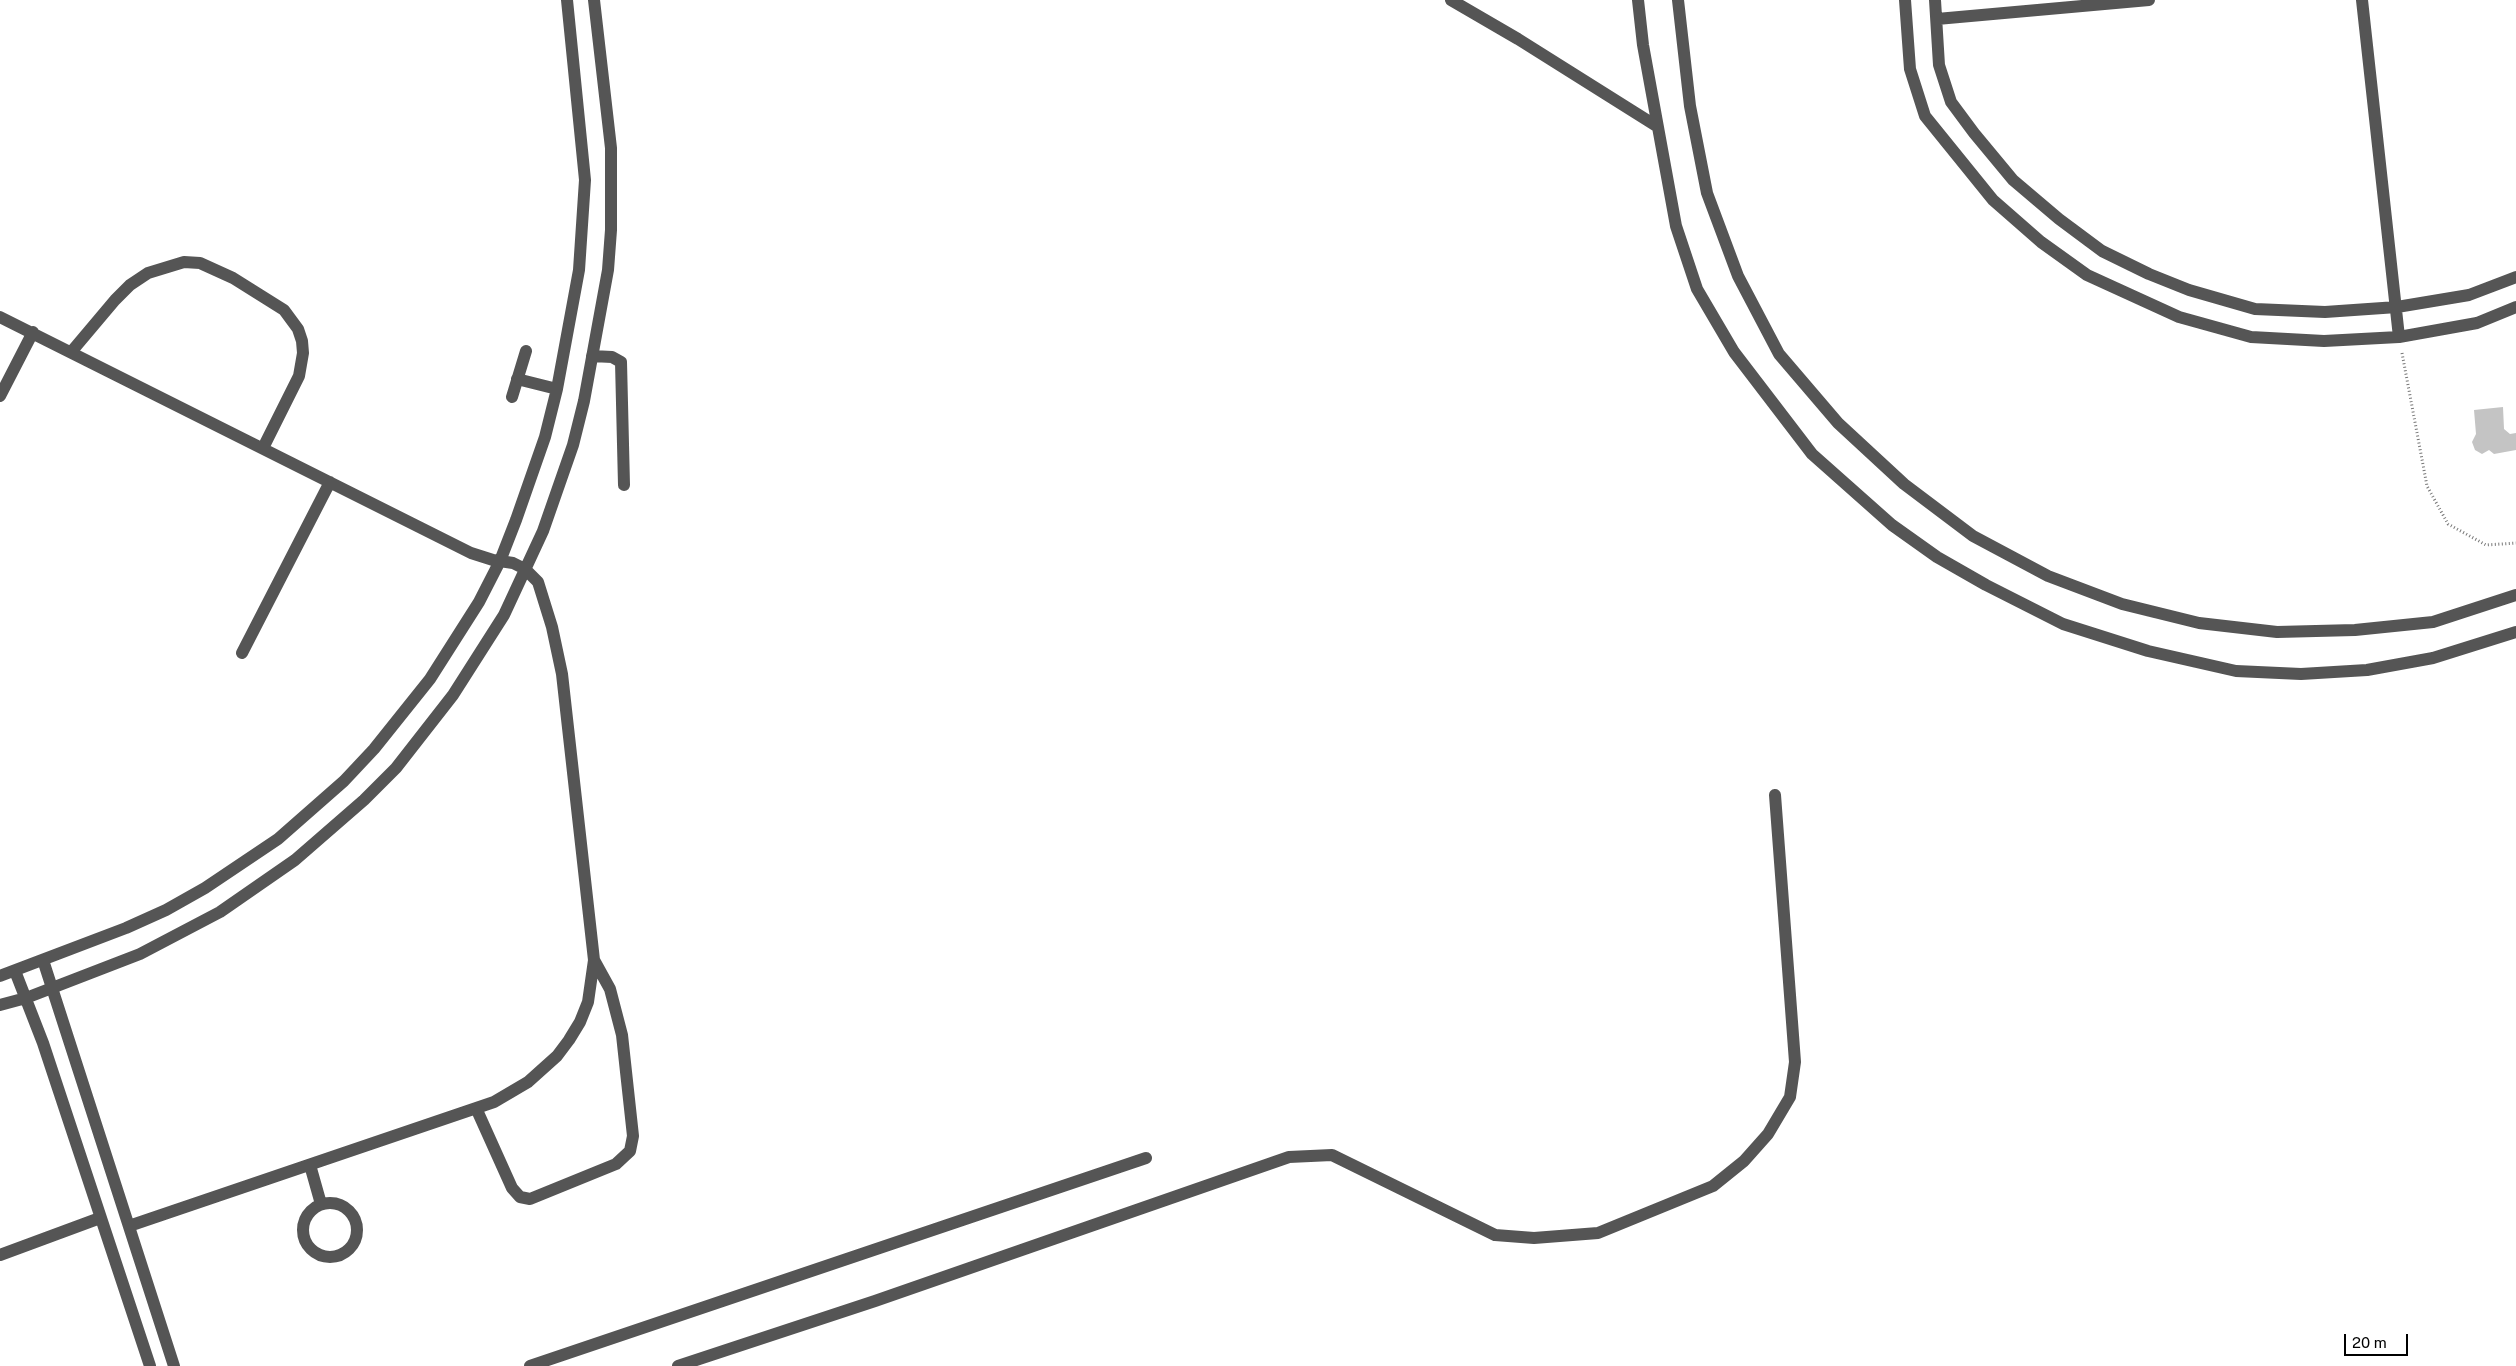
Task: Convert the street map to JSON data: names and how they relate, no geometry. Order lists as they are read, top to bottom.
{
  "scale_bar": "20 m"
}
